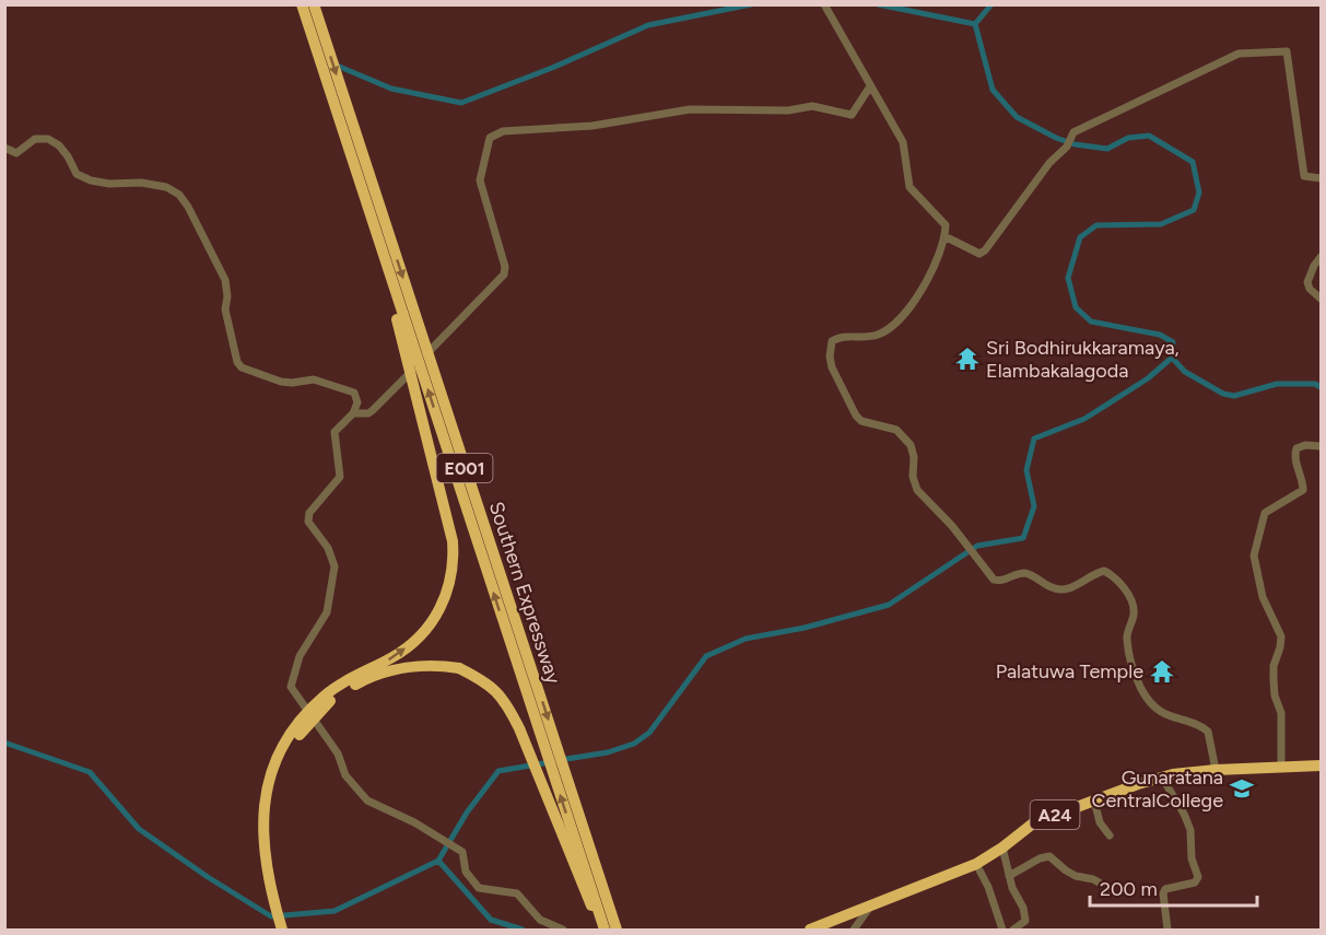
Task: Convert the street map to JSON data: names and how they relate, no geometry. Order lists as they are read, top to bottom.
{
  "streets": {
    "highway": ["E001", "Southern Expressway", "A24"]
  },
  "places": {
    "temple": ["Sri Bodhirukkaramaya, Elambakalagoda", "Palatuwa Temple"],
    "school or university": ["Gunaratana CentralCollege"]
  },
  "scale_bar": "200 m"
}
